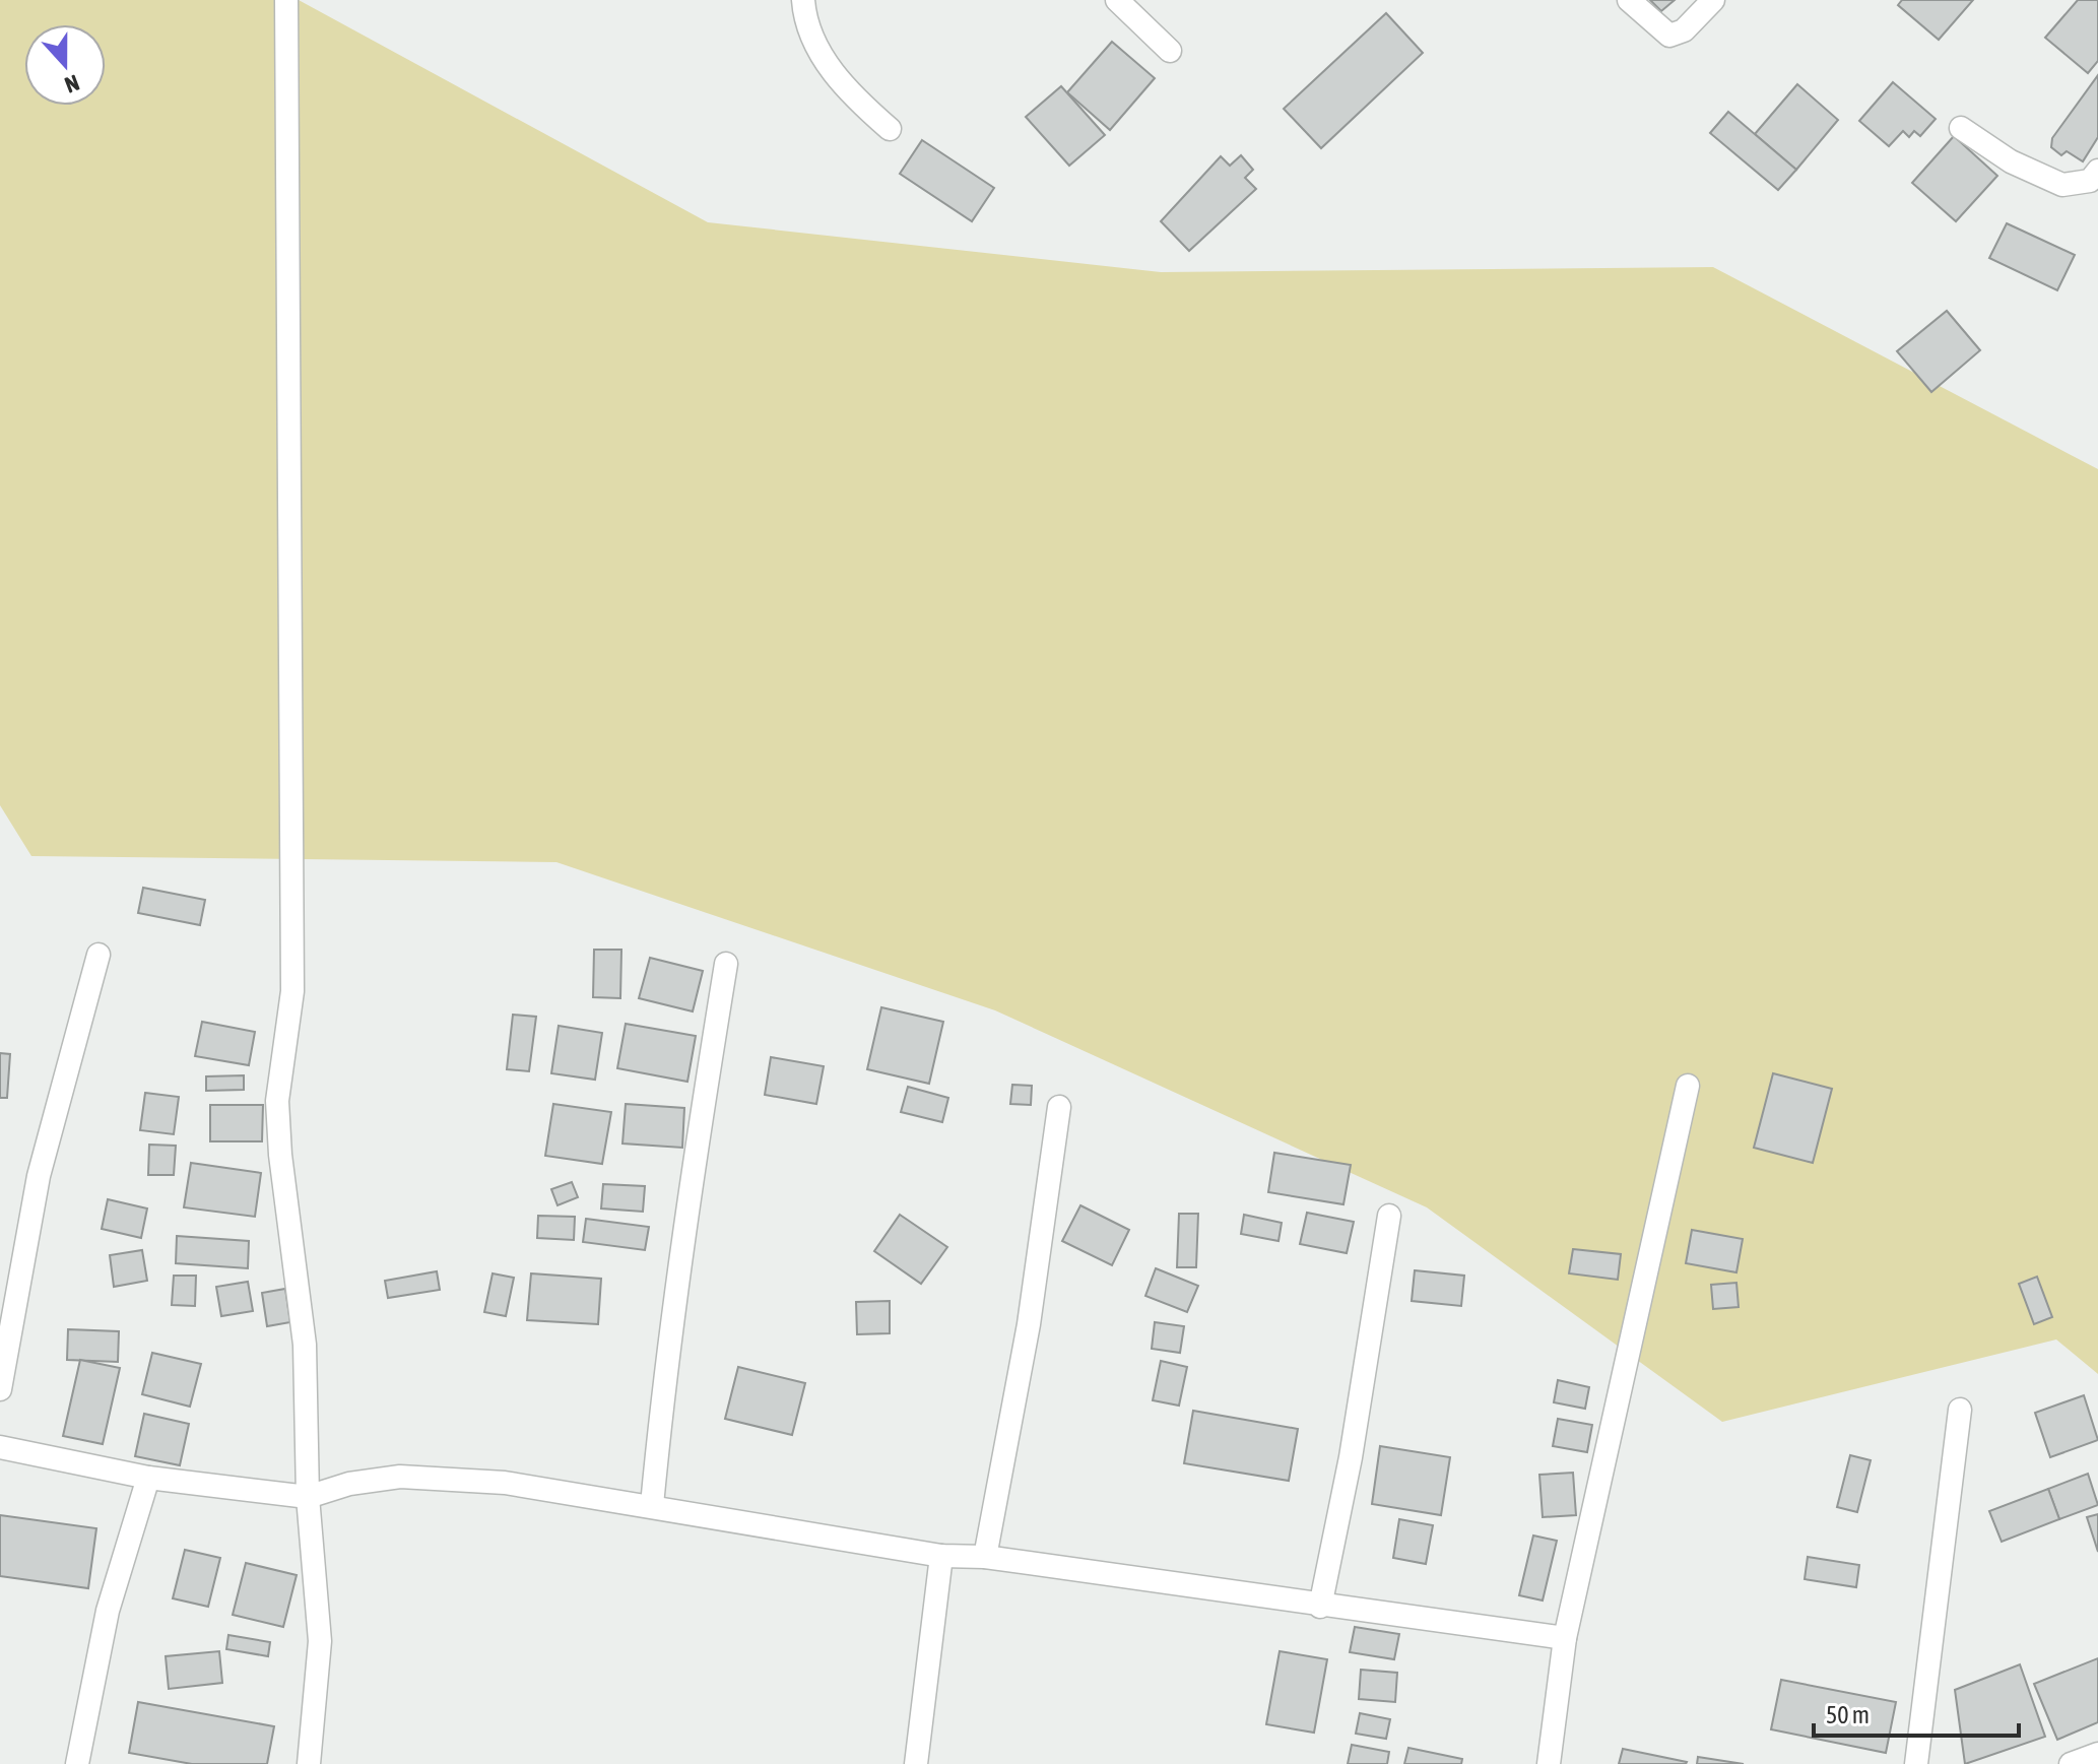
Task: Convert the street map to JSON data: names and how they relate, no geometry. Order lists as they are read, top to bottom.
{
  "scale_bar": "50 m",
  "north": "bottom"
}
